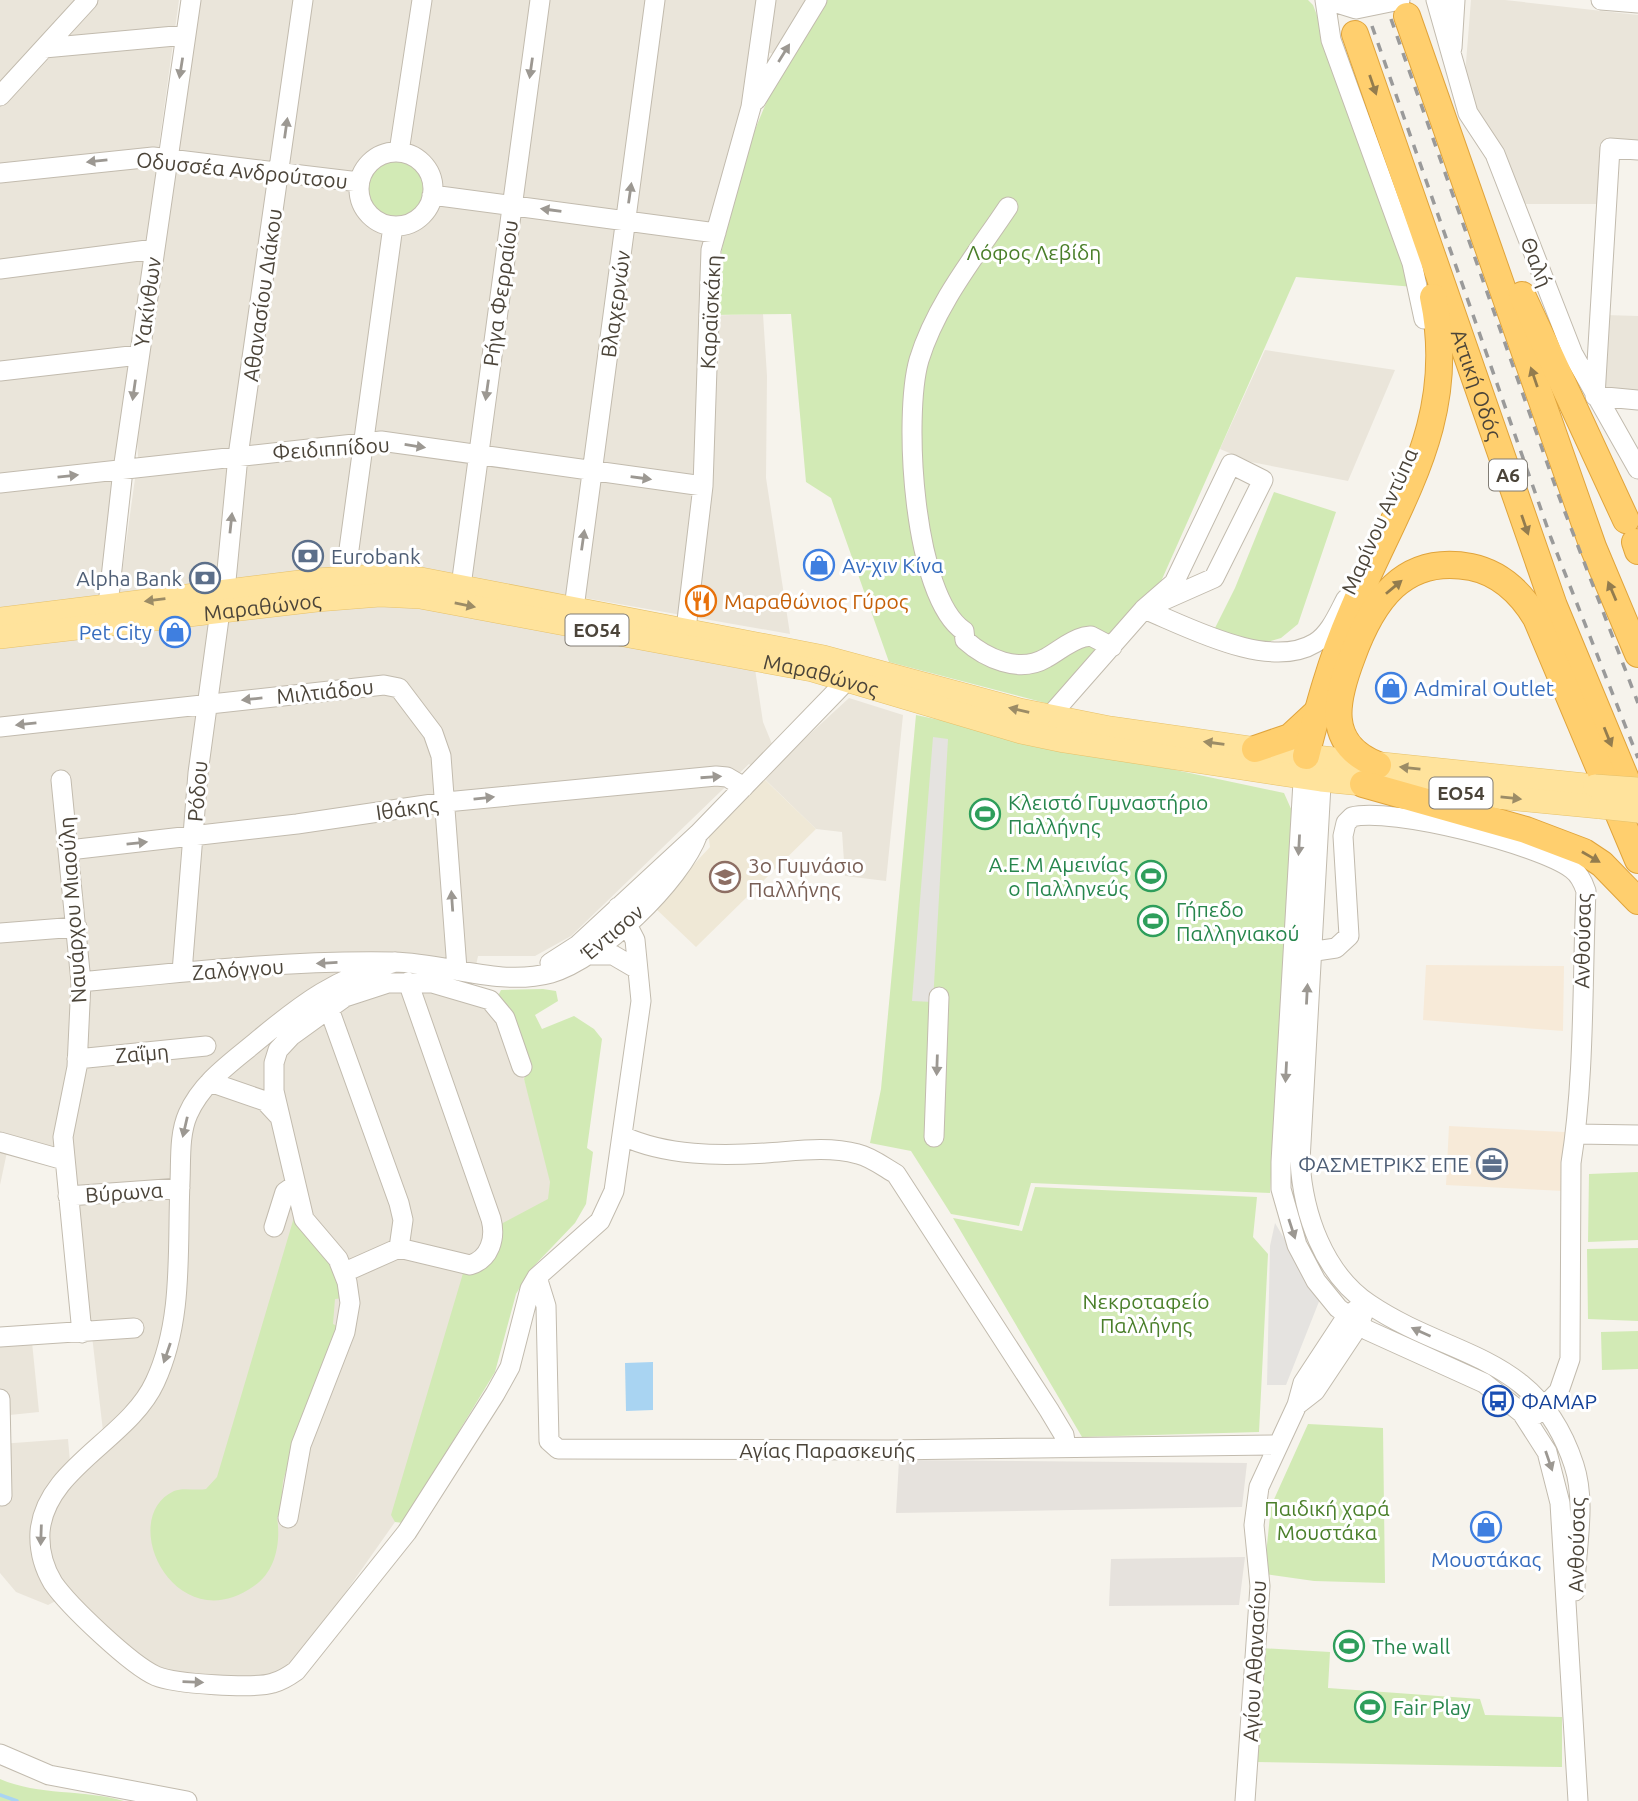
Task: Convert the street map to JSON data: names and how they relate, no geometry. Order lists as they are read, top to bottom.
{
  "streets": {
    "highway": ["Αττική Οδός", "Α6"],
    "main road": ["Μαραθώνος", "ΕΟ54"],
    "street": [
      "Οδυσσέα Ανδρούτσου",
      "Θαλή",
      "Ρήγα Φερραίου",
      "Αθανασίου Διάκου",
      "Υακίνθων",
      "Βλαχερνών",
      "Καραϊσκάκη",
      "Φειδιππίδου",
      "Μαρίνου Αντύπα",
      "Μιλτιάδου",
      "Ρόδου",
      "Ιθάκης",
      "Ναυάρχου Μιαούλη",
      "Έντισον",
      "Ανθούσας",
      "Ζαλόγγου",
      "Ζαΐμη",
      "Βύρωνα",
      "Αγίας Παρασκευής",
      "Αγίου Αθανασίου"
    ]
  },
  "crossings": [
    ["Οδυσσέα Ανδρούτσου", "Αθανασίου Διάκου"],
    ["Οδυσσέα Ανδρούτσου", "Υακίνθων"],
    ["Ρήγα Φερραίου", "Φειδιππίδου"],
    ["Ρήγα Φερραίου", "Μαραθώνος"],
    ["Αθανασίου Διάκου", "Φειδιππίδου"],
    ["Αθανασίου Διάκου", "Μαραθώνος"],
    ["Αθανασίου Διάκου", "Ρόδου"],
    ["Υακίνθων", "Φειδιππίδου"],
    ["Υακίνθων", "Μαραθώνος"],
    ["Βλαχερνών", "Φειδιππίδου"],
    ["Βλαχερνών", "Μαραθώνος"],
    ["Καραϊσκάκη", "Φειδιππίδου"],
    ["Καραϊσκάκη", "Μαραθώνος"],
    ["Αττική Οδός", "Μαραθώνος"],
    ["Μαραθώνος", "Ρόδου"],
    ["Μαραθώνος", "Έντισον"],
    ["Μαραθώνος", "Ανθούσας"],
    ["Μιλτιάδου", "Ρόδου"],
    ["Μιλτιάδου", "Ιθάκης"],
    ["Μιλτιάδου", "Έντισον"],
    ["Ρόδου", "Ιθάκης"],
    ["Ρόδου", "Ζαλόγγου"],
    ["Ιθάκης", "Ναυάρχου Μιαούλη"],
    ["Ιθάκης", "Έντισον"],
    ["Ναυάρχου Μιαούλη", "Ζαλόγγου"],
    ["Ναυάρχου Μιαούλη", "Ζαΐμη"],
    ["Ναυάρχου Μιαούλη", "Βύρωνα"],
    ["Έντισον", "Ζαλόγγου"],
    ["Ανθούσας", "Αγίου Αθανασίου"],
    ["Αγίας Παρασκευής", "Αγίου Αθανασίου"]
  ],
  "one_way": ["Υακίνθων", "Βλαχερνών", "Ιθάκης"],
  "parks": ["Λόφος Λεβίδη", "Νεκροταφείο Παλλήνης", "Παιδική χαρά Μουστάκα"],
  "places": {
    "bank": ["Eurobank", "Alpha Bank"],
    "shop": [
      "Αν-χιν Κίνα",
      "Pet City",
      "Admiral Outlet",
      "Μουστάκας"
    ],
    "restaurant": ["Μαραθώνιος Γύρος"],
    "sports": [
      "Κλειστό Γυμναστήριο Παλλήνης",
      "Α.Ε.Μ Αμεινίας ο Παλληνεύς",
      "Γήπεδο Παλληνιακού",
      "The wall",
      "Fair Play"
    ],
    "school or university": ["3ο Γυμνάσιο Παλλήνης"],
    "office": ["ΦΑΣΜΕΤΡΙΚΣ ΕΠΕ"],
    "bus stop": ["ΦΑΜΑΡ"]
  }
}
